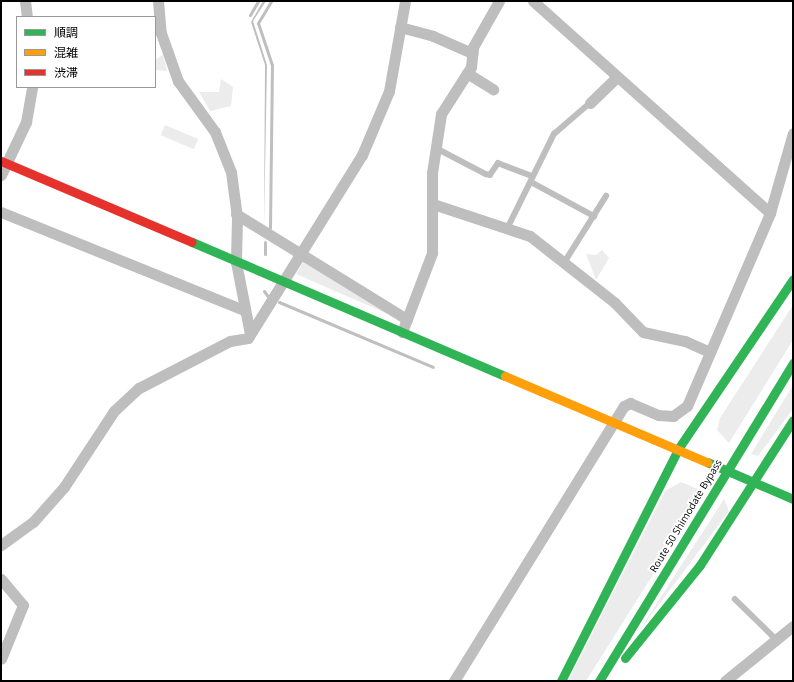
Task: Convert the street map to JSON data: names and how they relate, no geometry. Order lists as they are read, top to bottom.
{
  "streets": {
    "main road": ["Route 50 Shimodate Bypass"]
  },
  "legend": ["順調", "混雑", "渋滞"]
}
